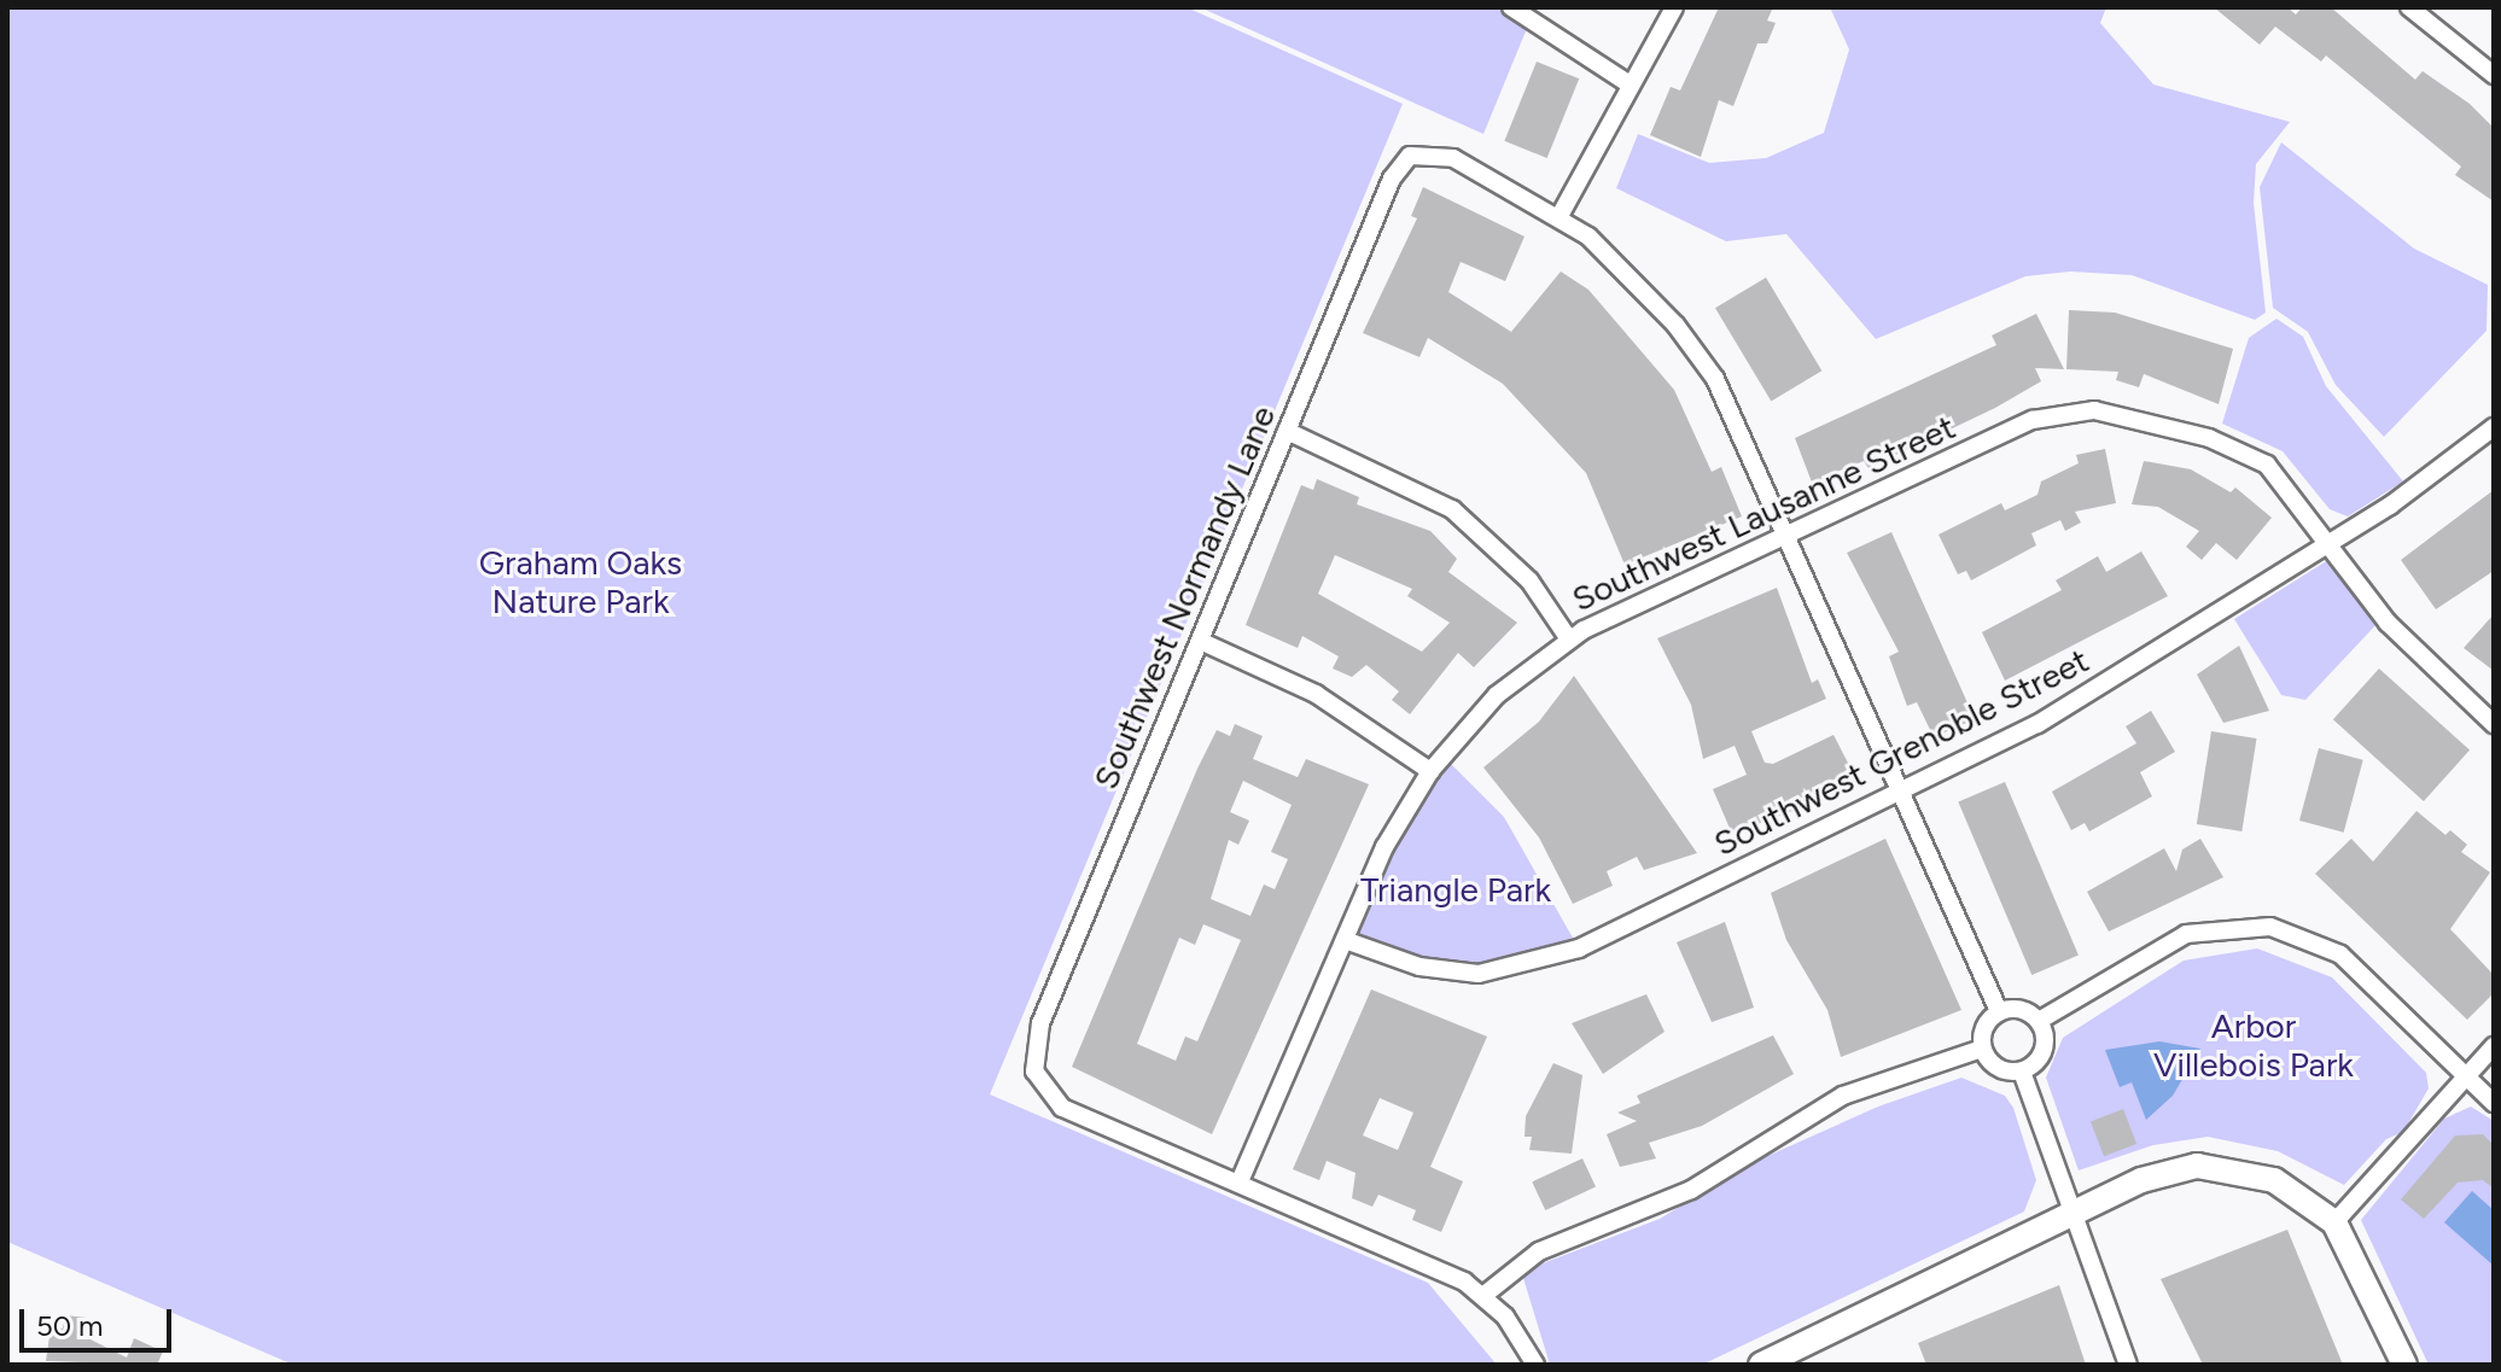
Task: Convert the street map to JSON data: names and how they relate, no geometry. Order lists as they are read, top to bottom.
{
  "streets": {
    "street": ["Southwest Lausanne Street", "Southwest Normandy Lane", "Southwest Grenoble Street"]
  },
  "crossings": [
    ["Southwest Lausanne Street", "Southwest Normandy Lane"],
    ["Southwest Lausanne Street", "Southwest Grenoble Street"]
  ],
  "parks": ["Graham Oaks Nature Park", "Triangle Park", "Arbor Villebois Park"],
  "scale_bar": "50 m"
}
